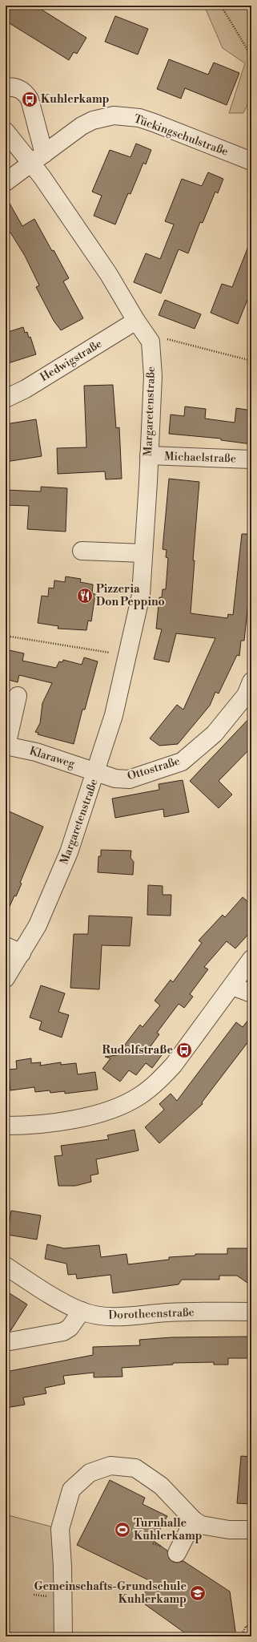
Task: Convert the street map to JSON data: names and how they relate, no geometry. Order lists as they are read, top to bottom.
{
  "streets": {
    "street": [
      "Tückingschulstraße",
      "Hedwigstraße",
      "Margaretenstraße",
      "Michaelstraße",
      "Klaraweg",
      "Ottostraße",
      "Dorotheenstraße"
    ]
  },
  "crossings": [
    ["Margaretenstraße", "Michaelstraße"],
    ["Margaretenstraße", "Klaraweg"],
    ["Margaretenstraße", "Ottostraße"],
    ["Klaraweg", "Ottostraße"]
  ],
  "places": {
    "bus stop": ["Kuhlerkamp", "Rudolfstraße"],
    "restaurant": ["Pizzeria Don Peppino"],
    "sports": ["Turnhalle Kuhlerkamp"],
    "school or university": ["Gemeinschafts-Grundschule Kuhlerkamp"]
  }
}
